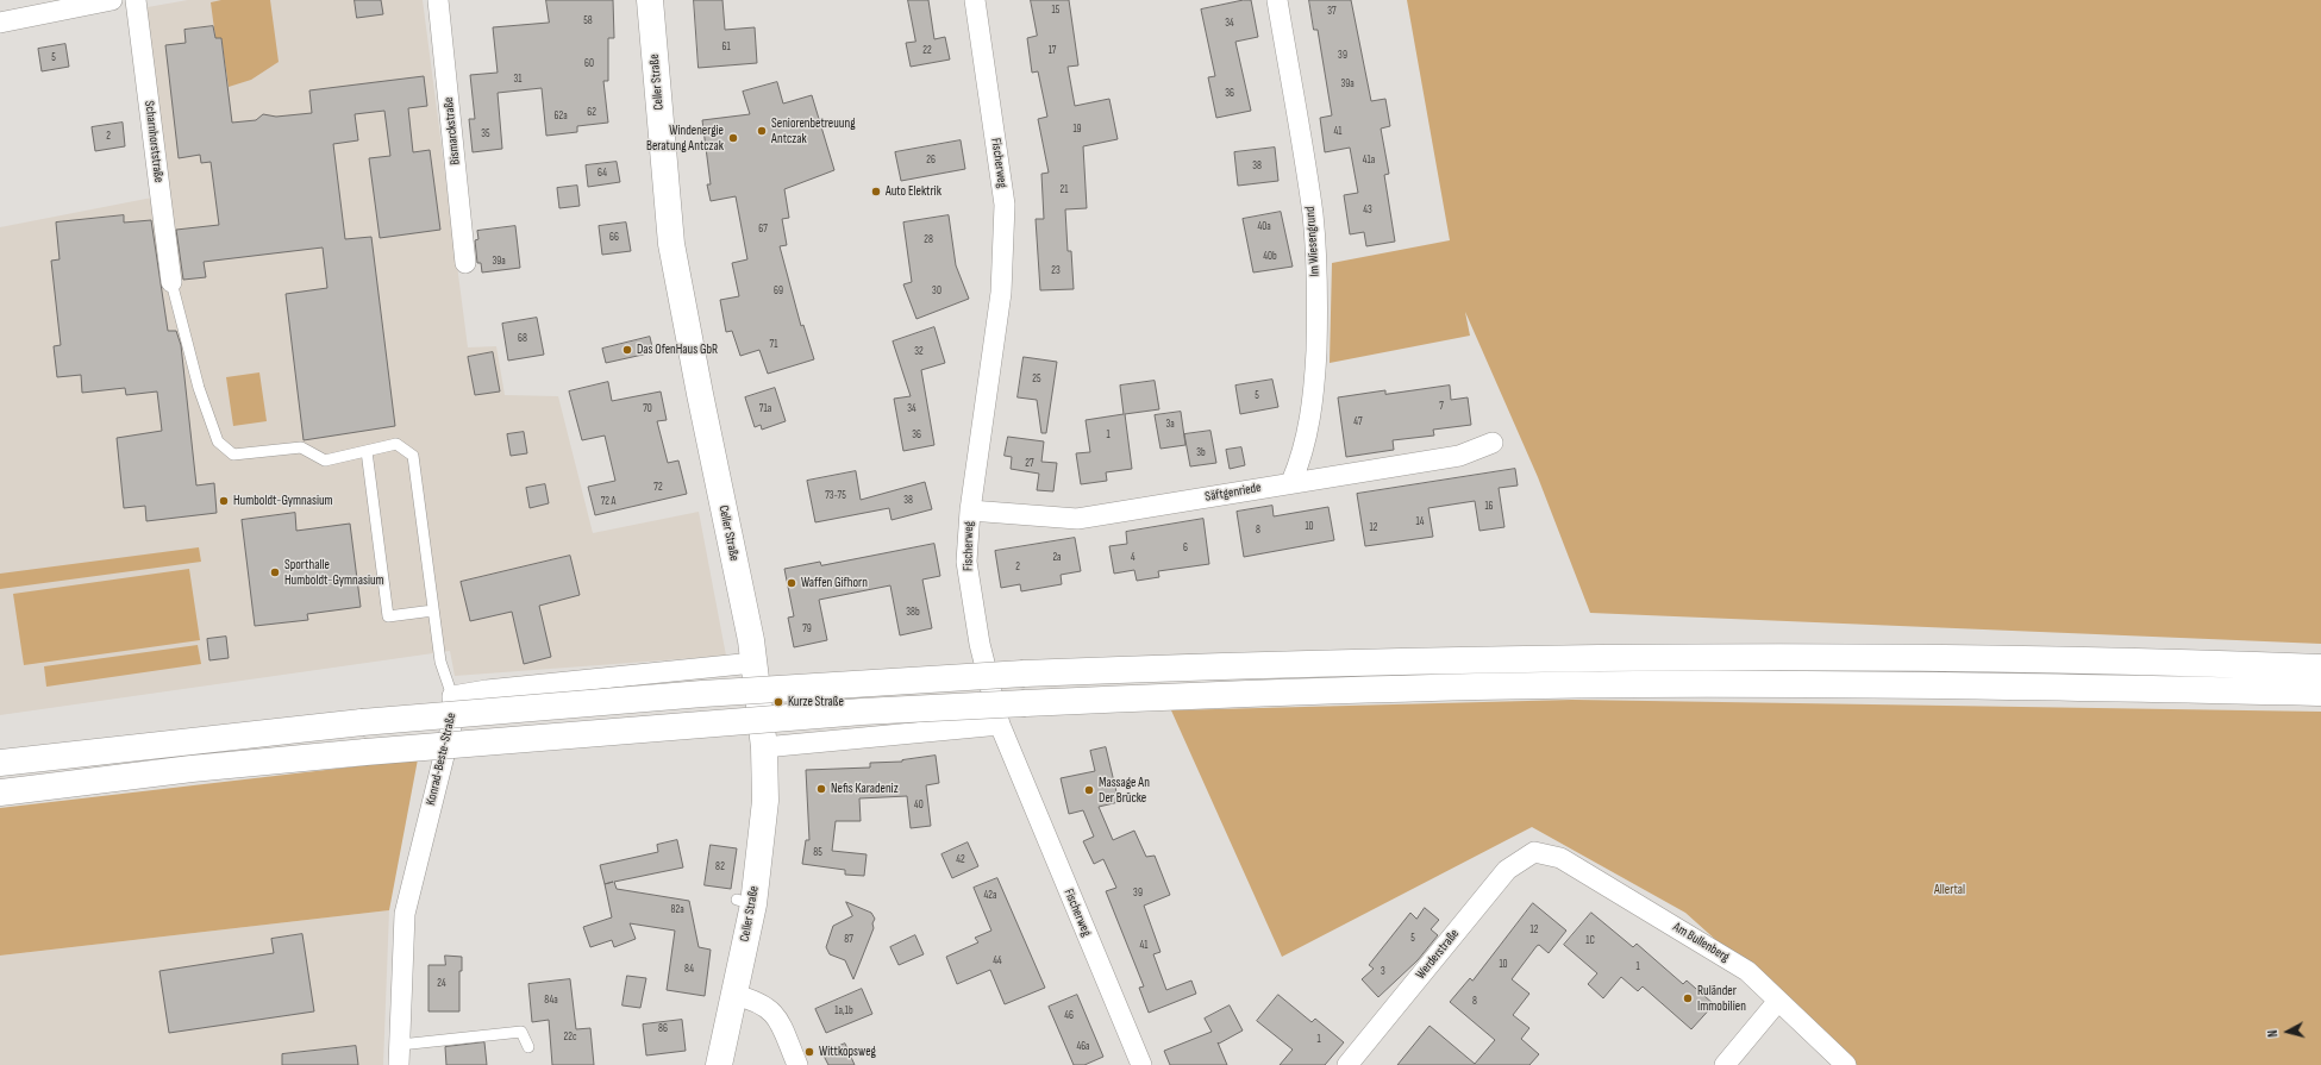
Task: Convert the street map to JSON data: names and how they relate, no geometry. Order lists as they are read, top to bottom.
{
  "streets": {
    "main road": ["Celler Straße"],
    "street": [
      "Bismarckstraße",
      "Scharnhorststraße",
      "Fischerweg",
      "Im Wiesengrund",
      "Säftgenriede",
      "Konrad-Beste-Straße",
      "Am Bullenberg",
      "Werderstraße"
    ]
  },
  "crossings": [
    ["Celler Straße", "Konrad-Beste-Straße"],
    ["Fischerweg", "Säftgenriede"],
    ["Im Wiesengrund", "Säftgenriede"],
    ["Am Bullenberg", "Werderstraße"]
  ],
  "parks": ["Allertal"],
  "places": [
    "Seniorenbetreuung Antczak",
    "Windenergie Beratung Antczak",
    "Auto Elektrik",
    "Das OfenHaus GbR",
    "Humboldt-Gymnasium",
    "Sporthalle Humboldt-Gymnasium",
    "Waffen Gifhorn",
    "Kurze Straße",
    "Nefis Karadeniz",
    "Massage An Der Brücke",
    "Ruländer Immobilien",
    "Wittkopsweg"
  ],
  "house_numbers": [
    "15",
    "37",
    "58",
    "34",
    "61",
    "22",
    "17",
    "39",
    "5",
    "60",
    "31",
    "39a",
    "36",
    "62",
    "62a",
    "19",
    "41",
    "35",
    "2",
    "26",
    "41a",
    "38",
    "64",
    "21",
    "43",
    "40a",
    "67",
    "66",
    "28",
    "40b",
    "39a",
    "23",
    "69",
    "30",
    "68",
    "71",
    "32",
    "25",
    "5",
    "7",
    "70",
    "71a",
    "34",
    "47",
    "3a",
    "36",
    "1",
    "3b",
    "27",
    "72",
    "73-75",
    "38",
    "72 A",
    "16",
    "14",
    "10",
    "12",
    "8",
    "6",
    "2a",
    "4",
    "2",
    "38b",
    "79",
    "40",
    "85",
    "42",
    "82",
    "39",
    "42a",
    "82a",
    "12",
    "5",
    "87",
    "1C",
    "41",
    "44",
    "10",
    "1",
    "84",
    "3",
    "24",
    "84a",
    "8",
    "1a,1b",
    "46",
    "86",
    "22c",
    "1",
    "46a"
  ],
  "north": "left"
}
